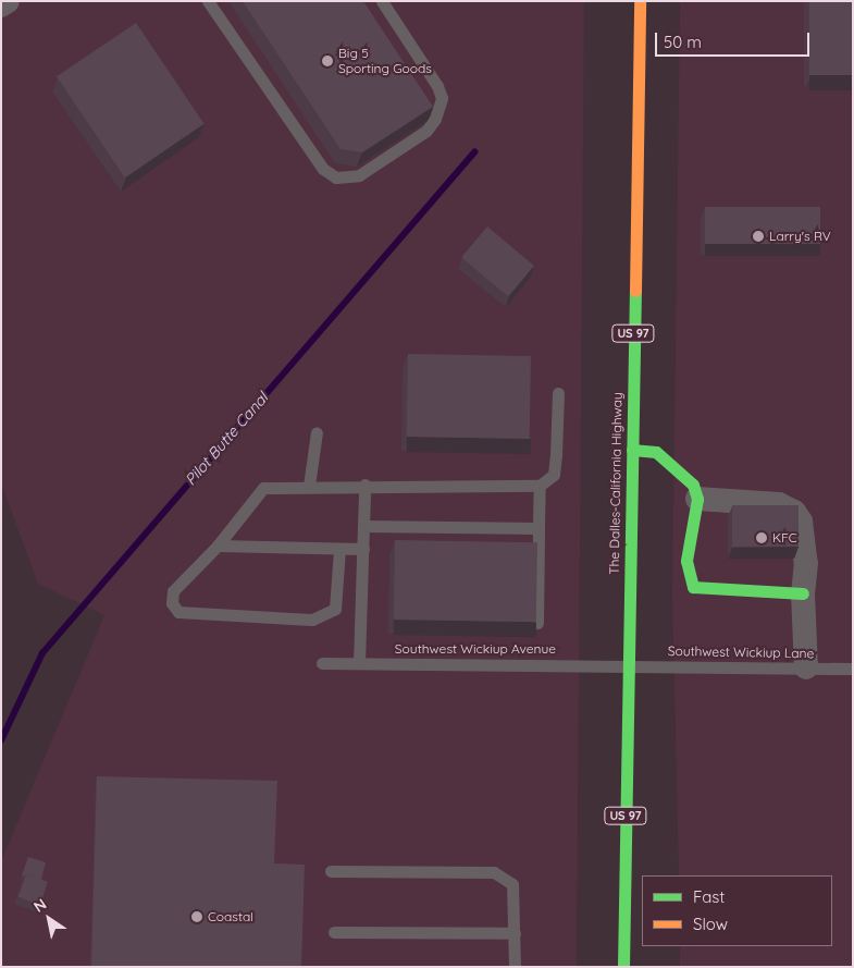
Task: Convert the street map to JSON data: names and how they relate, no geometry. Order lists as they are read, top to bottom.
{
  "streets": {
    "main road": ["US 97", "The Dalles-California Highway"],
    "lane": ["Southwest Wickiup Avenue", "Southwest Wickiup Lane"]
  },
  "crossings": [
    ["The Dalles-California Highway", "Southwest Wickiup Avenue"],
    ["The Dalles-California Highway", "Southwest Wickiup Lane"],
    ["Southwest Wickiup Avenue", "Southwest Wickiup Lane"]
  ],
  "water": ["Pilot Butte Canal"],
  "places": [
    "Big 5 Sporting Goods",
    "Larry's RV",
    "KFC",
    "Coastal"
  ],
  "legend": ["Fast", "Slow"],
  "scale_bar": "50 m",
  "north": "top left"
}
